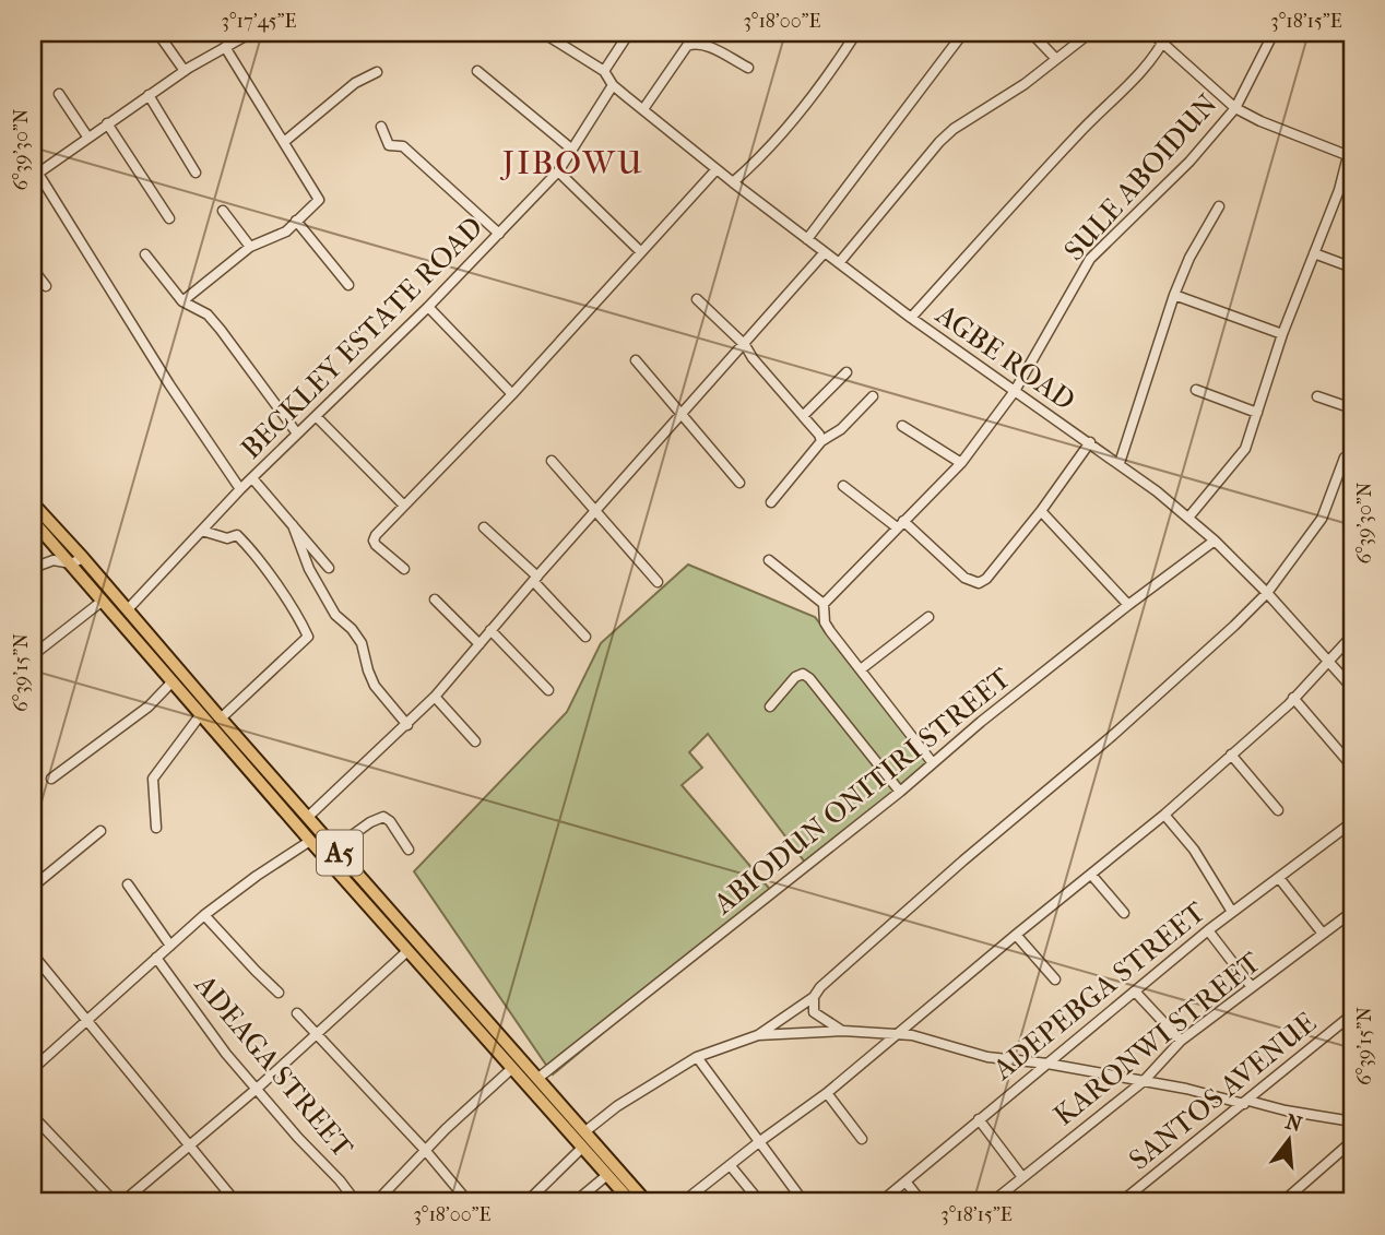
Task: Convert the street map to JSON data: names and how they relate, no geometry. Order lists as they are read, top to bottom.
{
  "streets": {
    "highway": ["A5"],
    "street": [
      "SULE ABOIDUN",
      "BECKLEY ESTATE ROAD",
      "AGBE ROAD",
      "ABIODUN ONITIRI STREET",
      "ADEPEBGA STREET",
      "KARONWI STREET",
      "ADEAGA STREET",
      "SANTOS AVENUE"
    ]
  },
  "crossings": [
    ["SULE ABOIDUN", "AGBE ROAD"],
    ["BECKLEY ESTATE ROAD", "AGBE ROAD"],
    ["BECKLEY ESTATE ROAD", "A5"],
    ["AGBE ROAD", "ABIODUN ONITIRI STREET"],
    ["ABIODUN ONITIRI STREET", "A5"]
  ],
  "districts": ["JIBOWU"],
  "north": "top",
  "coordinates": [
    "3°17'45\"E",
    "3°18'00\"E",
    "3°18'15\"E",
    "6°39'30\"N",
    "6°39'15\"N"
  ]
}
